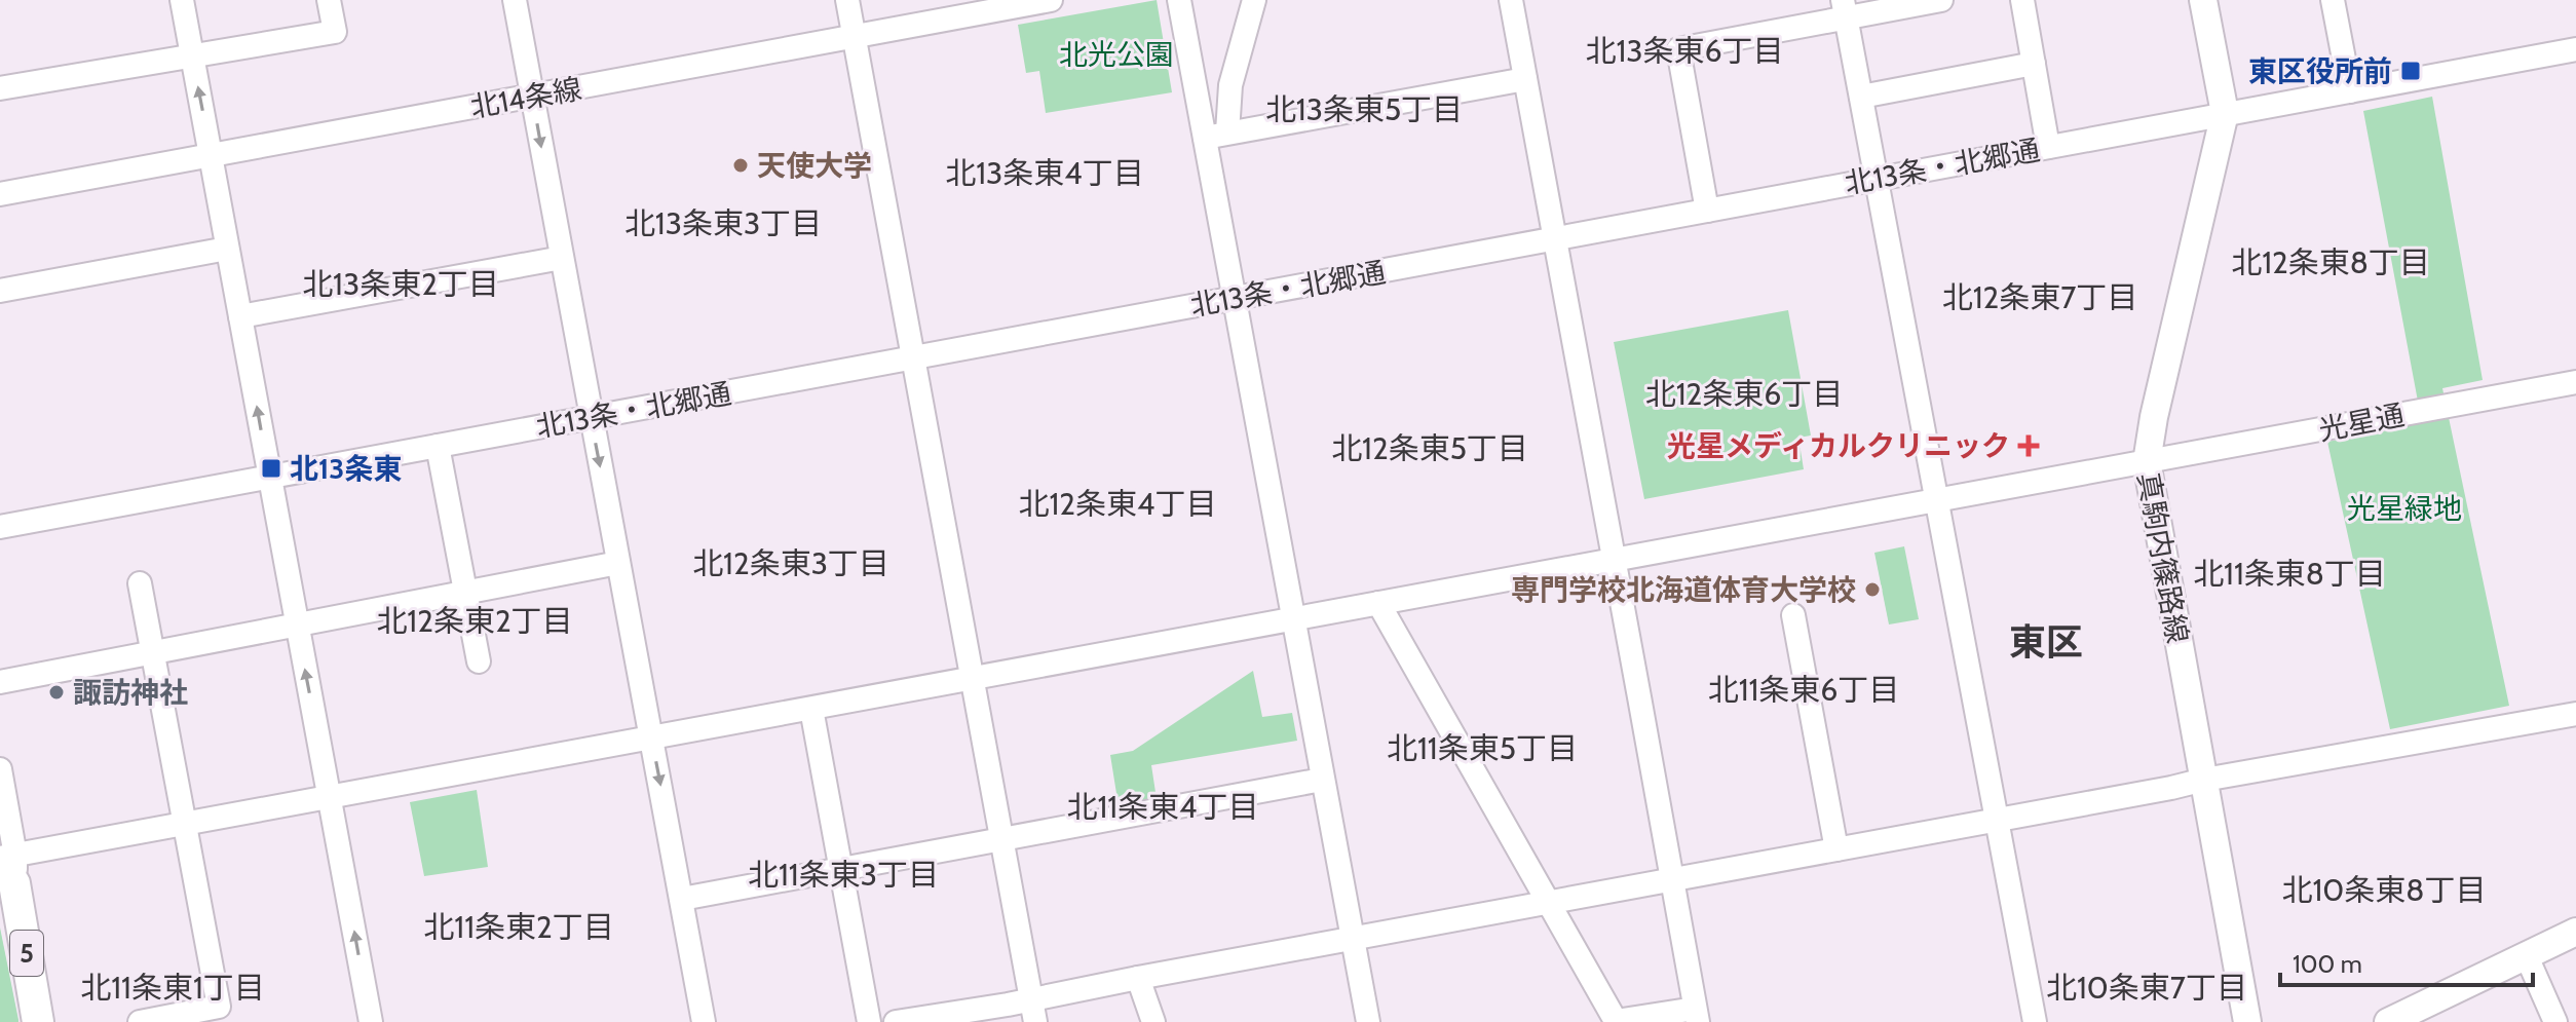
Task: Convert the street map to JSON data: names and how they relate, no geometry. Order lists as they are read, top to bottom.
{
  "streets": {
    "highway": ["5"],
    "main road": ["真駒内篠路線"],
    "street": ["北14条線", "北13条・北郷通", "光星通"]
  },
  "crossings": [
    ["北13条・北郷通", "真駒内篠路線"],
    ["光星通", "真駒内篠路線"],
    ["光星通", "5"]
  ],
  "districts": [
    "北13条東6丁目",
    "北13条東5丁目",
    "北13条東4丁目",
    "北13条東3丁目",
    "北12条東8丁目",
    "北13条東2丁目",
    "北12条東7丁目",
    "北12条東6丁目",
    "北12条東5丁目",
    "北12条東4丁目",
    "北12条東3丁目",
    "北11条東8丁目",
    "北12条東2丁目",
    "東区",
    "北11条東6丁目",
    "北11条東5丁目",
    "北11条東4丁目",
    "北11条東3丁目",
    "北10条東8丁目",
    "北11条東2丁目",
    "北11条東1丁目",
    "北10条東7丁目"
  ],
  "parks": ["北光公園", "光星緑地"],
  "places": {
    "transit": ["東区役所前", "北13条東"],
    "other": ["天使大学", "専門学校北海道体育大学校", "諏訪神社"],
    "health": ["光星メディカルクリニック"]
  },
  "scale_bar": "100 m"
}
